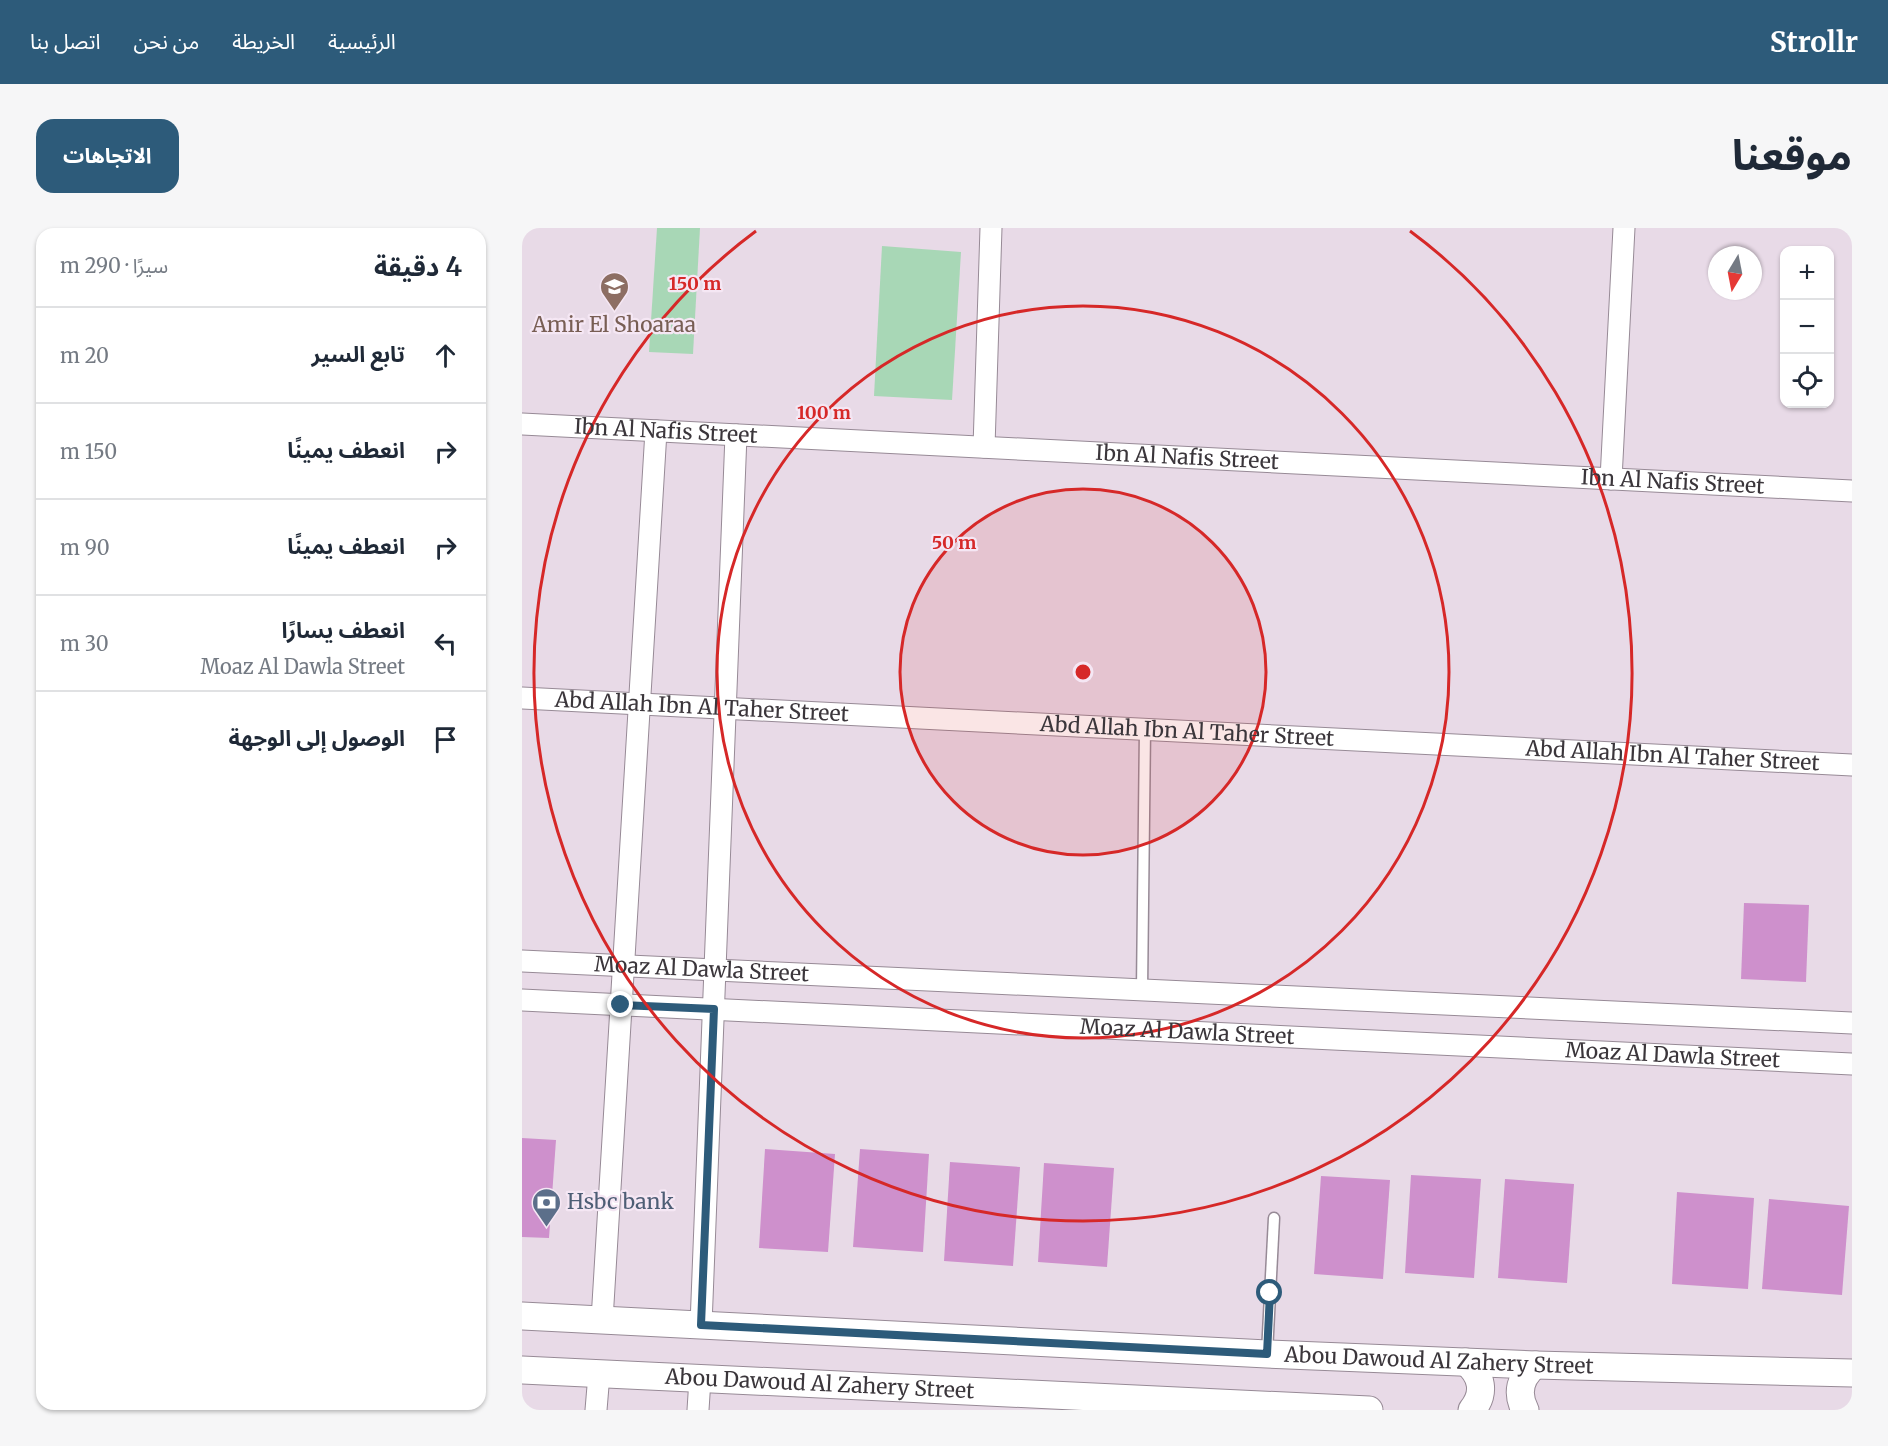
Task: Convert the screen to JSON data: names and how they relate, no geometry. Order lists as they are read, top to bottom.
{
  "streets": {
    "street": [
      "Ibn Al Nafis Street",
      "Abd Allah Ibn Al Taher Street",
      "Moaz Al Dawla Street",
      "Abou Dawoud Al Zahery Street"
    ]
  },
  "places": {
    "school or university": ["Amir El Shoaraa"],
    "bank": ["Hsbc bank"]
  },
  "north": "bottom",
  "page": {
    "header": "Strollr",
    "nav": [
      "الرئيسية",
      "الخريطة",
      "من نحن",
      "اتصل بنا"
    ],
    "title": "موقعنا",
    "buttons": "الاتجاهات",
    "heading": ["4 دقيقة", "سيرًا · 290 m"],
    "map_buttons": ["+", "−"],
    "list": [
      ["تابع السير", "20 m"],
      ["انعطف يمينًا", "150 m"],
      ["انعطف يمينًا", "90 m"],
      ["انعطف يسارًا", "Moaz Al Dawla Street", "30 m"],
      "الوصول إلى الوجهة"
    ]
  },
  "rings": ["150 m", "100 m", "50 m"]
}
